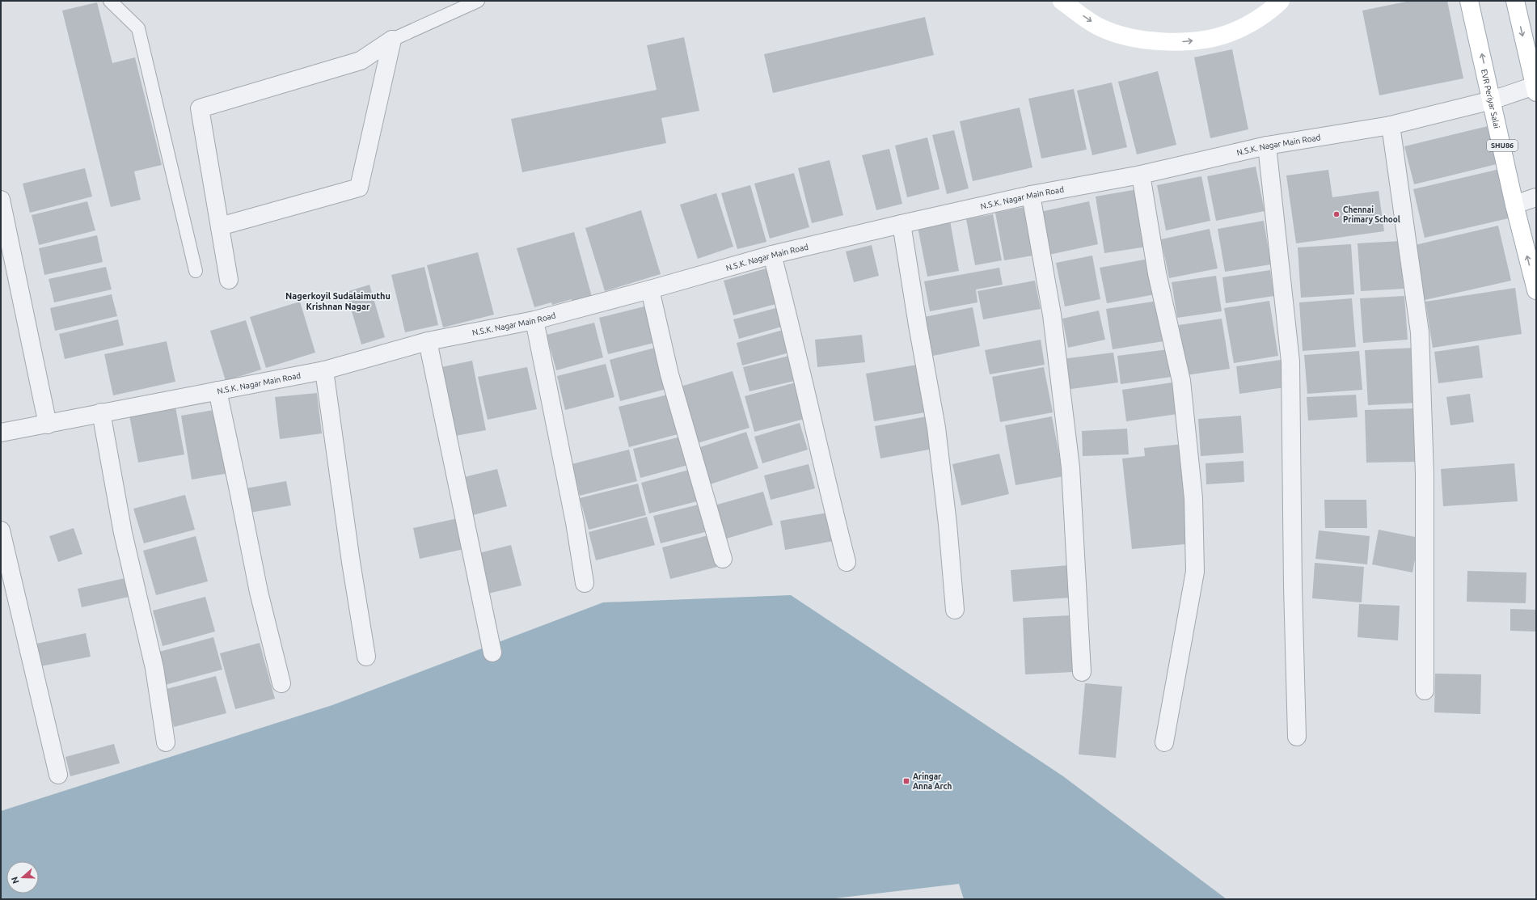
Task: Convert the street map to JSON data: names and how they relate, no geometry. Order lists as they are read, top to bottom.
{
  "streets": {
    "main road": ["EVR Periyar Salai", "SHU86"],
    "street": ["N.S.K. Nagar Main Road"]
  },
  "crossings": [
    ["EVR Periyar Salai", "N.S.K. Nagar Main Road"]
  ],
  "districts": ["Nagerkoyil Sudalaimuthu Krishnan Nagar"],
  "places": {
    "other": ["Chennai Primary School"],
    "transit": ["Aringar Anna Arch"]
  },
  "north": "left"
}
